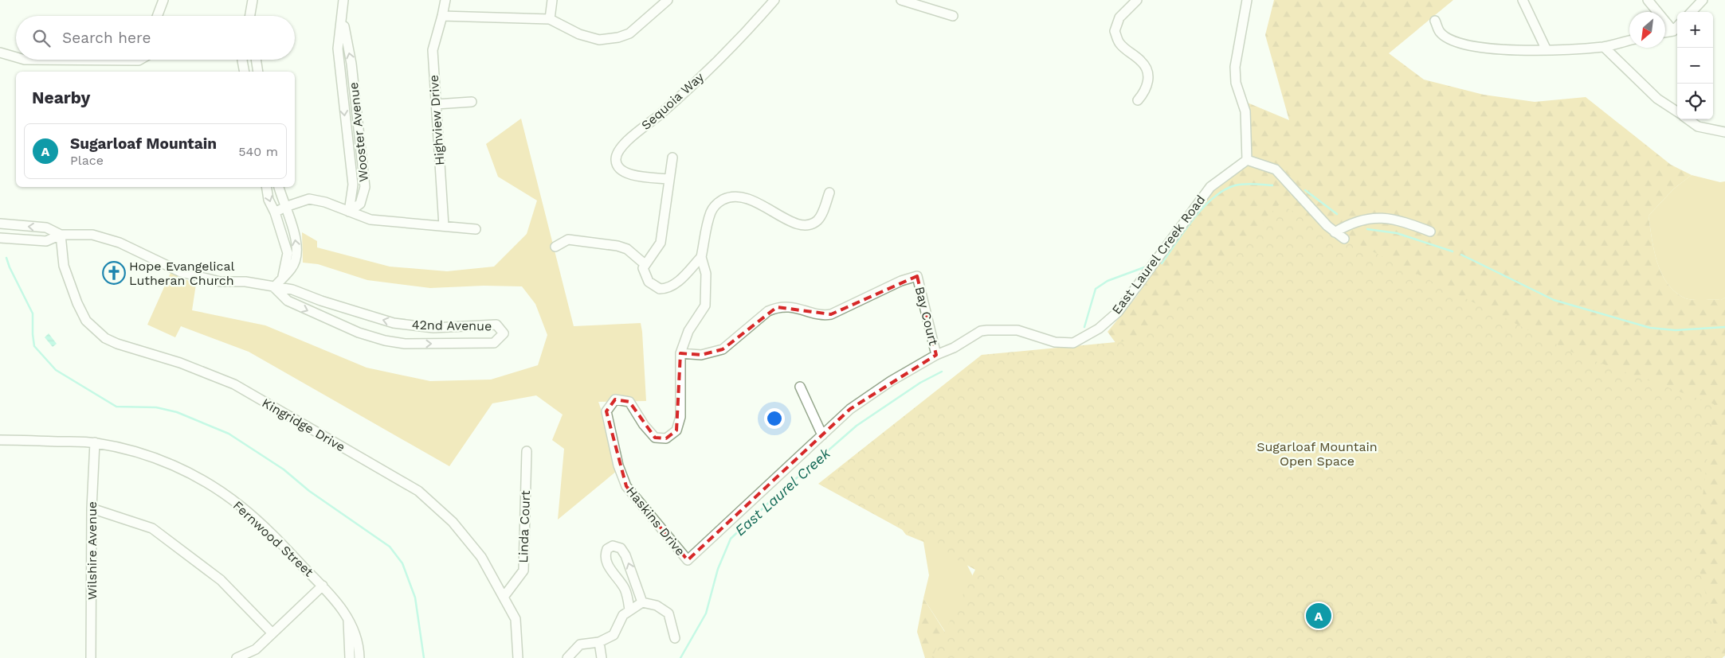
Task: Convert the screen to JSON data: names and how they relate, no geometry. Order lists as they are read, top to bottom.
{
  "streets": {
    "street": [
      "Sequoia Way",
      "Highview Drive",
      "Wooster Avenue",
      "East Laurel Creek Road",
      "Bay Court",
      "42nd Avenue",
      "Kingridge Drive",
      "Haskins Drive",
      "Linda Court",
      "Fernwood Street",
      "Wilshire Avenue"
    ]
  },
  "crossings": [
    ["East Laurel Creek Road", "Bay Court"],
    ["East Laurel Creek Road", "Haskins Drive"],
    ["Bay Court", "Haskins Drive"],
    ["42nd Avenue", "Kingridge Drive"],
    ["Kingridge Drive", "Linda Court"],
    ["Fernwood Street", "Wilshire Avenue"]
  ],
  "water": ["East Laurel Creek"],
  "parks": ["Sugarloaf Mountain Open Space"],
  "places": {
    "church": ["Hope Evangelical Lutheran Church"]
  },
  "north": "bottom left",
  "page": {
    "map_buttons": ["+", "−"],
    "search": "Search here",
    "heading": "Nearby",
    "list": [
      {
        "mark": "A",
        "name": "Sugarloaf Mountain",
        "note": "Place",
        "value": "540 m"
      }
    ],
    "pins": "A"
  }
}
